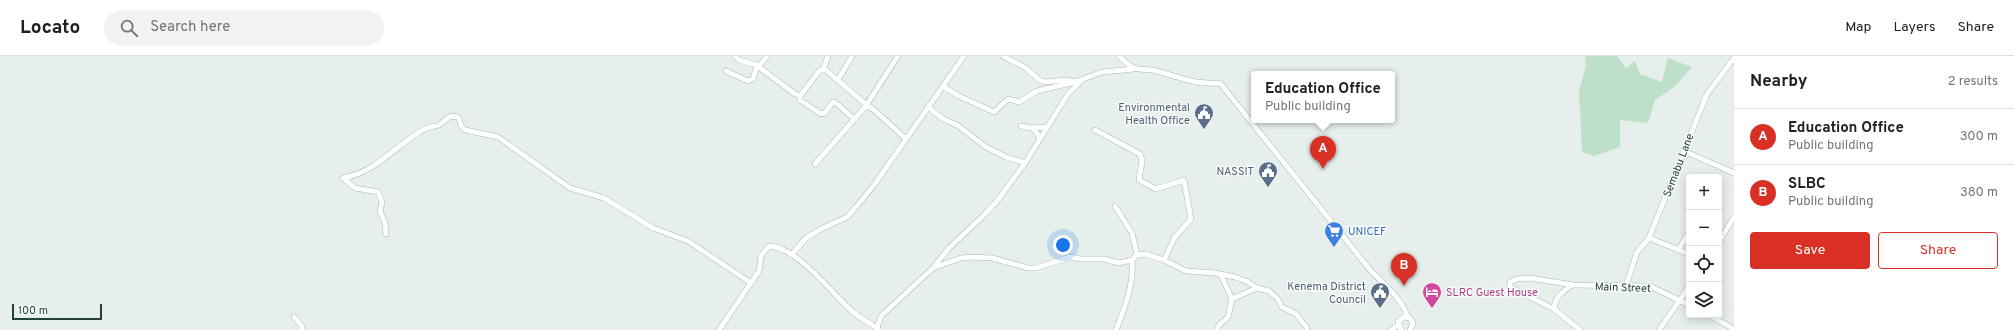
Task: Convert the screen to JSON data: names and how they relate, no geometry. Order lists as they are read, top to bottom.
{
  "streets": {
    "street": ["Semabu Lane", "Main Street"]
  },
  "crossings": [
    ["Semabu Lane", "Main Street"]
  ],
  "places": {
    "public building": ["Environmental Health Office", "NASSIT", "Kenema District Council"],
    "supermarket": ["UNICEF"],
    "hotel": ["SLRC Guest House"]
  },
  "scale_bar": "100 m",
  "page": {
    "header": "Locato",
    "search": "Search here",
    "nav": ["Map", "Layers", "Share"],
    "heading": ["Nearby", "2 results"],
    "popup": ["Education Office", "Public building"],
    "list": [
      {
        "mark": "A",
        "name": "Education Office",
        "note": "Public building",
        "value": "300 m"
      },
      {
        "mark": "B",
        "name": "SLBC",
        "note": "Public building",
        "value": "380 m"
      }
    ],
    "pins": ["A", "B"],
    "map_buttons": ["+", "−"],
    "buttons": ["Save", "Share"],
    "scale": "100 m"
  }
}
